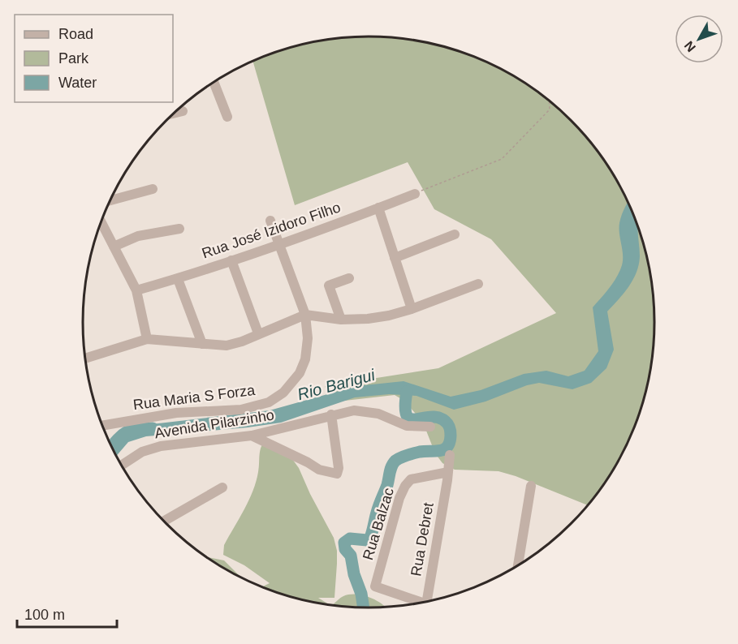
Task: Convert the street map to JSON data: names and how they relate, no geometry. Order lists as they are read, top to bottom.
{
  "streets": {
    "street": [
      "Rua José Izidoro Filho",
      "Rua Maria S Forza",
      "Avenida Pilarzinho",
      "Rua Balzac",
      "Rua Debret"
    ]
  },
  "crossings": [
    ["Rua Balzac", "Rua Debret"]
  ],
  "water": ["Rio Barigui"],
  "legend": ["Road", "Park", "Water"],
  "scale_bar": "100 m",
  "north": "bottom left"
}
